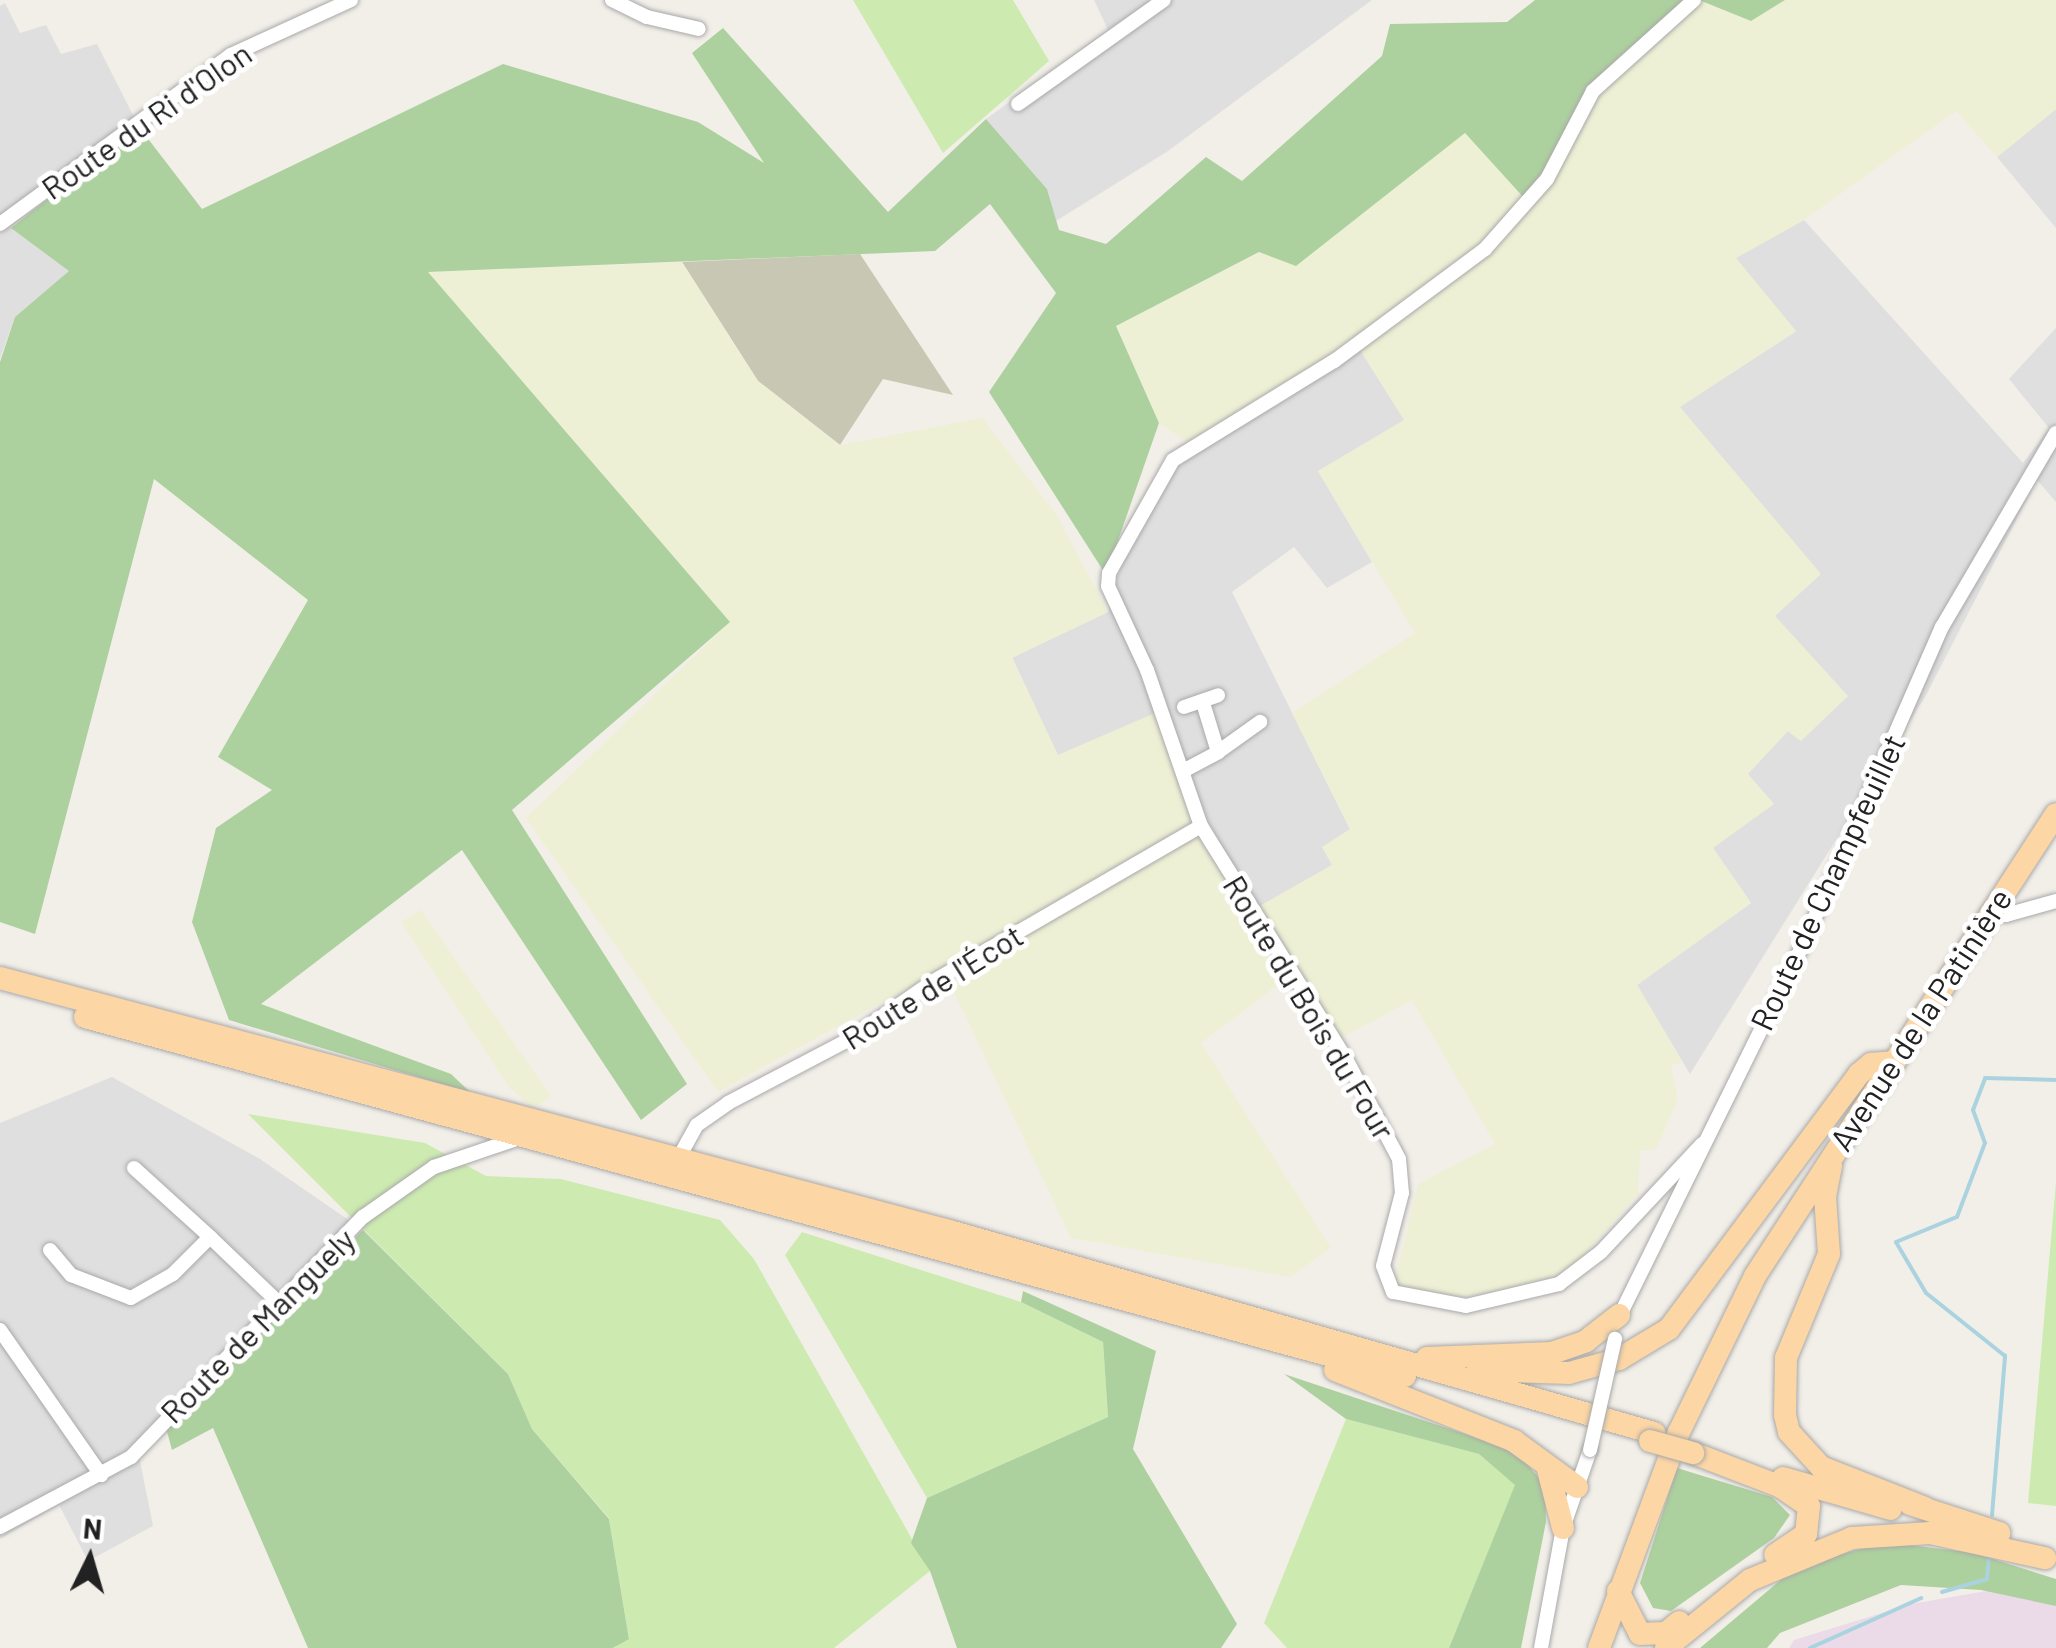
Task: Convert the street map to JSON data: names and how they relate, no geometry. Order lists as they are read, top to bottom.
{
  "streets": {
    "main road": ["Avenue de la Patinière"],
    "street": [
      "Route du Ri d'Olon",
      "Route de Champfeuillet",
      "Route de l'Écot",
      "Route du Bois du Four",
      "Route de Manguely"
    ]
  },
  "crossings": [
    ["Route de Champfeuillet", "Route du Bois du Four"],
    ["Route de l'Écot", "Route du Bois du Four"]
  ],
  "north": "top"
}
